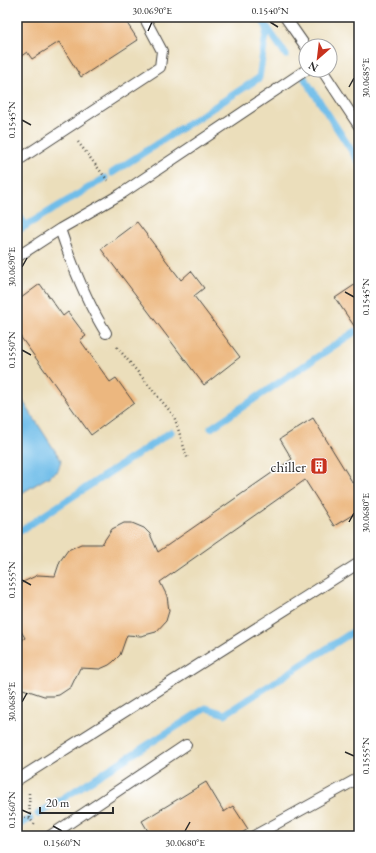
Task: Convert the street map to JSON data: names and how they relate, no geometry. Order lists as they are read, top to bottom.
{
  "places": {
    "building": ["chiller"]
  },
  "scale_bar": "20 m",
  "north": "bottom left",
  "coordinates": [
    "30.0690°E",
    "0.1540°N",
    "30.0685°E",
    "0.1545°N",
    "0.1550°N",
    "30.0680°E",
    "0.1555°N",
    "0.1560°N"
  ]
}
